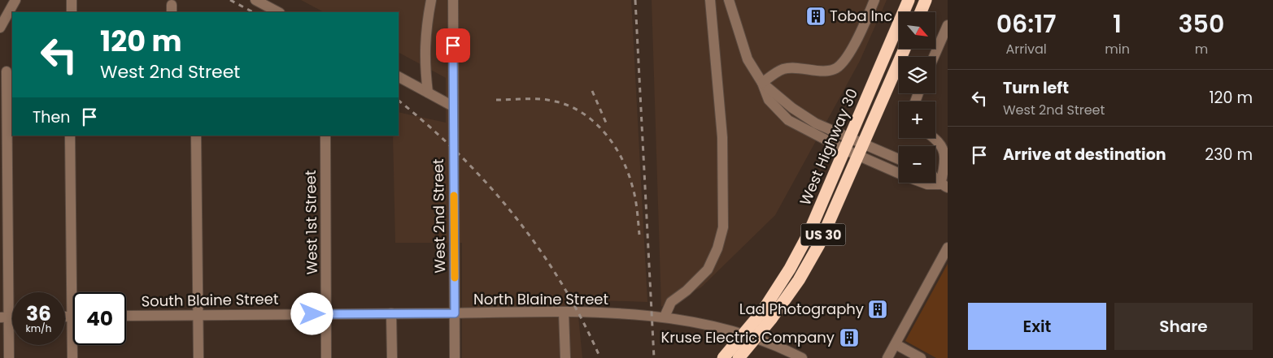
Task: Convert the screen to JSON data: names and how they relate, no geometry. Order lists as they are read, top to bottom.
{
  "streets": {
    "highway": ["West Highway 30", "US 30"],
    "street": [
      "West 2nd Street",
      "West 1st Street",
      "North Blaine Street",
      "South Blaine Street"
    ]
  },
  "crossings": [
    ["West 2nd Street", "North Blaine Street"],
    ["West 1st Street", "North Blaine Street"],
    ["West 1st Street", "South Blaine Street"],
    ["North Blaine Street", "South Blaine Street"]
  ],
  "places": {
    "building": ["Toba Inc", "Lad Photography", "Kruse Electric Company"]
  },
  "north": "bottom right",
  "page": {
    "eta": [
      "06:17",
      "Arrival",
      "1",
      "min",
      "350",
      "m"
    ],
    "map_buttons": ["+", "−"],
    "turn": ["120 m", "West 2nd Street"],
    "list": [
      {
        "name": "Turn left",
        "note": "West 2nd Street",
        "value": "120 m"
      },
      {
        "name": "Arrive at destination",
        "value": "230 m"
      }
    ],
    "then": "Then",
    "speed": "36 km/h",
    "limit": "40",
    "buttons": ["Exit", "Share"]
  }
}
